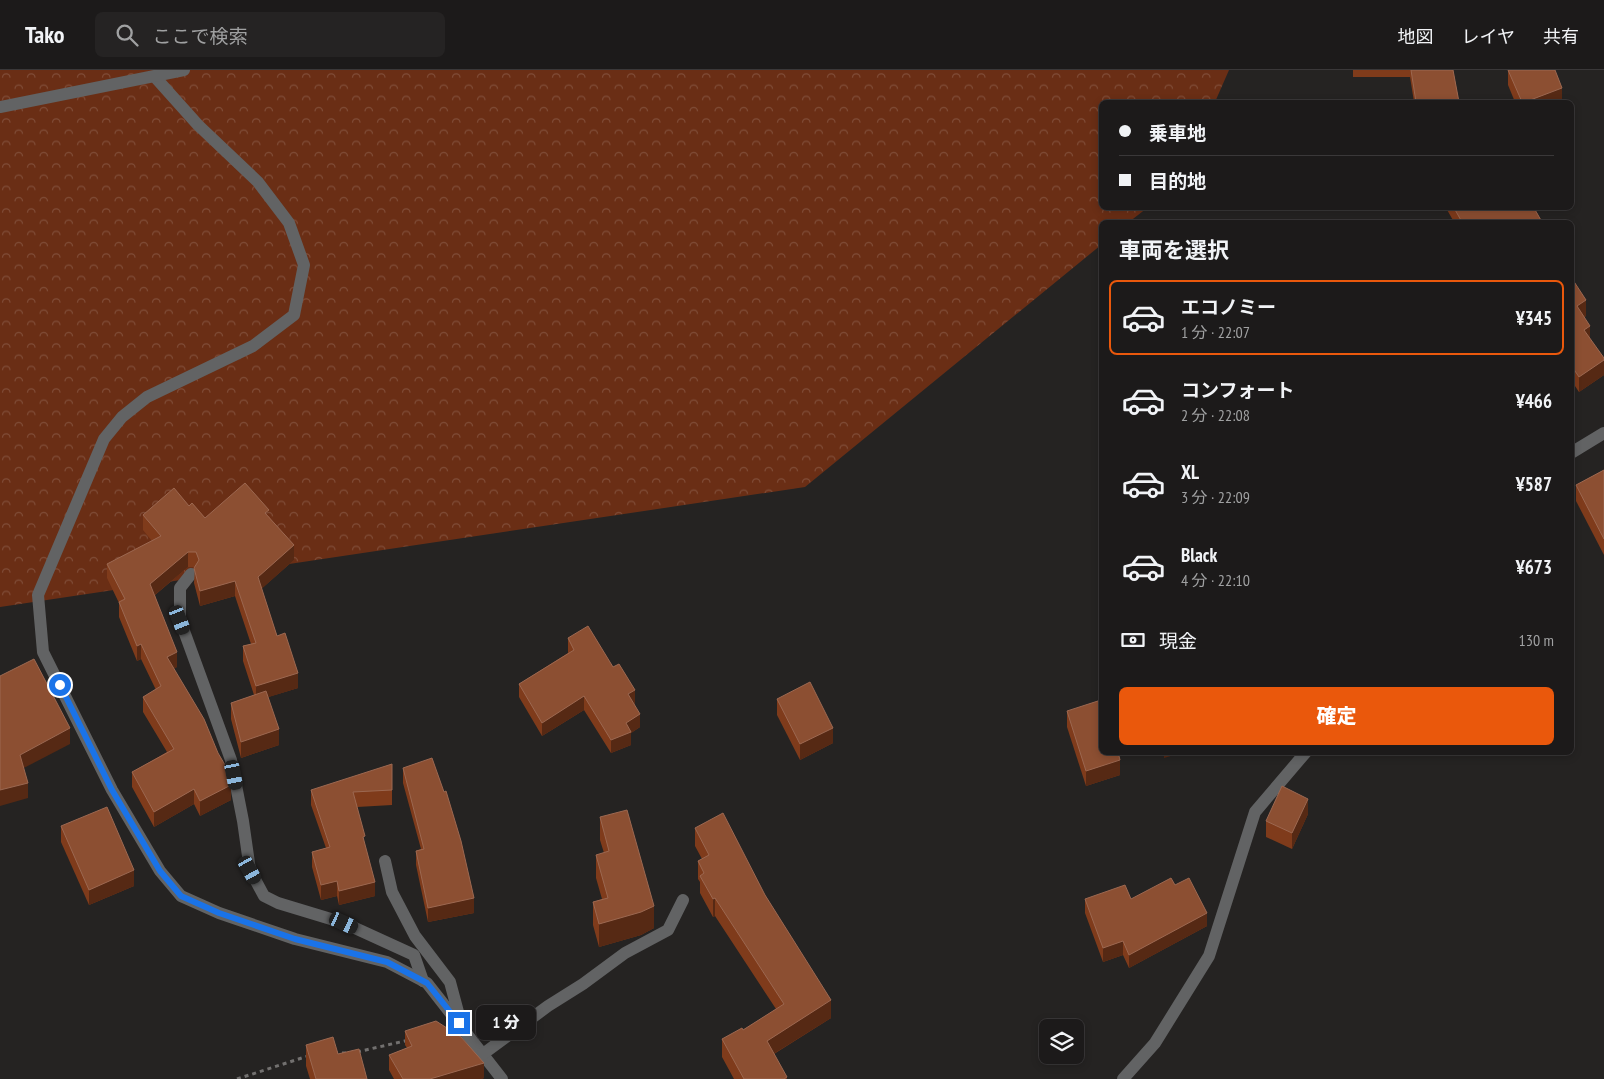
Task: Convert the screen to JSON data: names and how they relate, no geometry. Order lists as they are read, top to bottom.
{
  "page": {
    "header": "Tako",
    "search": "ここで検索",
    "nav": ["地図", "レイヤ", "共有"],
    "banner": ["乗車地", "目的地"],
    "heading": "車両を選択",
    "list": [
      {
        "name": "エコノミー",
        "note": "1 分 · 22:07",
        "value": "¥345"
      },
      {
        "name": "コンフォート",
        "note": "2 分 · 22:08",
        "value": "¥466"
      },
      {
        "name": "XL",
        "note": "3 分 · 22:09",
        "value": "¥587"
      },
      {
        "name": "Black",
        "note": "4 分 · 22:10",
        "value": "¥673"
      }
    ],
    "pay": ["現金", "130 m"],
    "buttons": "確定",
    "bubble": "1 分"
  }
}
